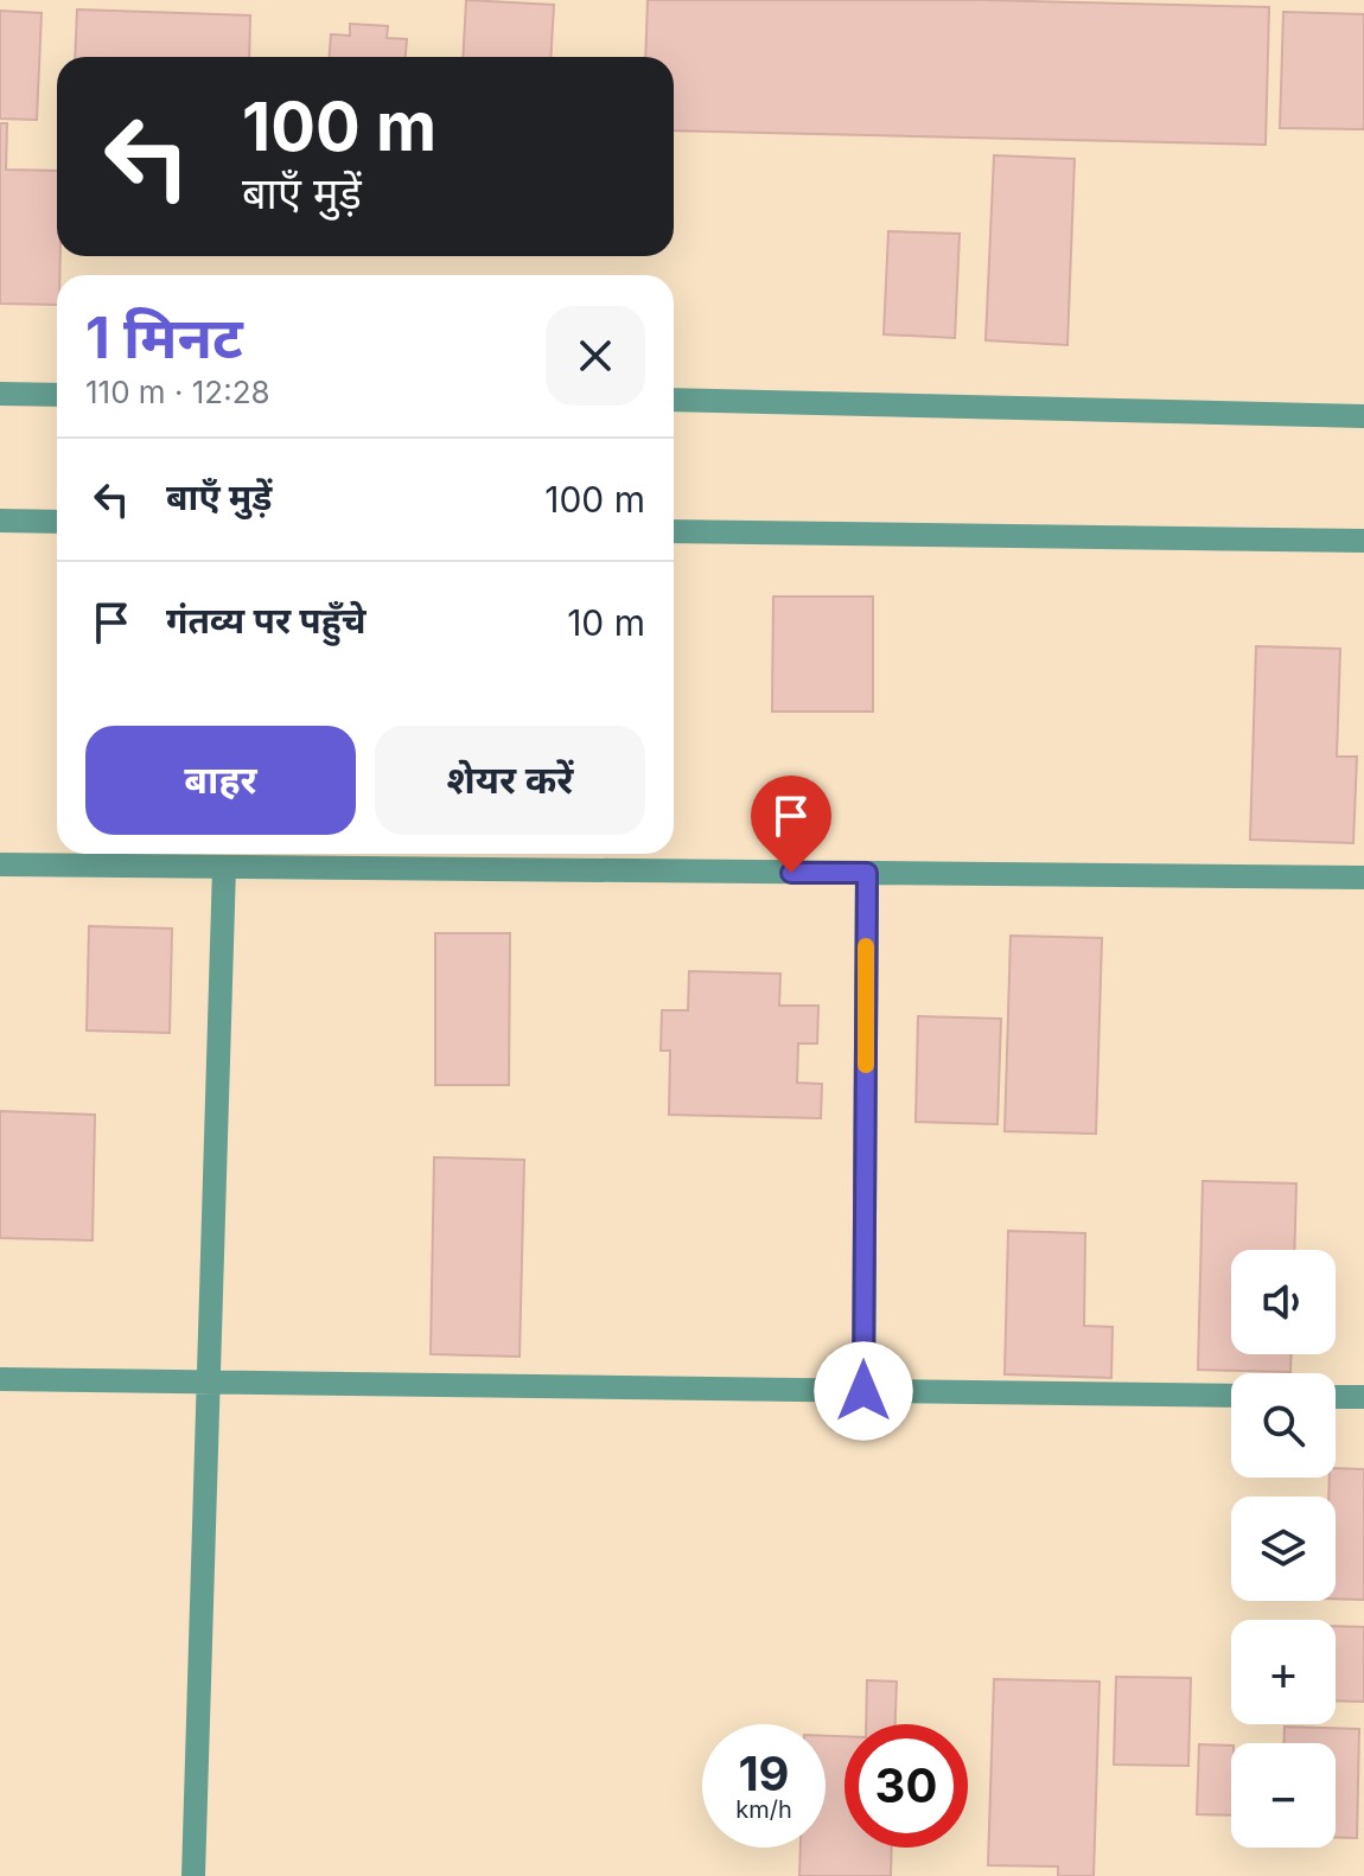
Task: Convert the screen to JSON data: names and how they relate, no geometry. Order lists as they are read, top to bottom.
{
  "page": {
    "turn": ["100 m", "बाएँ मुड़ें"],
    "heading": ["1 मिनट", "110 m · 12:28"],
    "list": [
      {
        "name": "बाएँ मुड़ें",
        "value": "100 m"
      },
      {
        "name": "गंतव्य पर पहुँचे",
        "value": "10 m"
      }
    ],
    "buttons": ["बाहर", "शेयर करें"],
    "map_buttons": ["+", "−"],
    "speed": "19 km/h",
    "limit": "30"
  }
}
